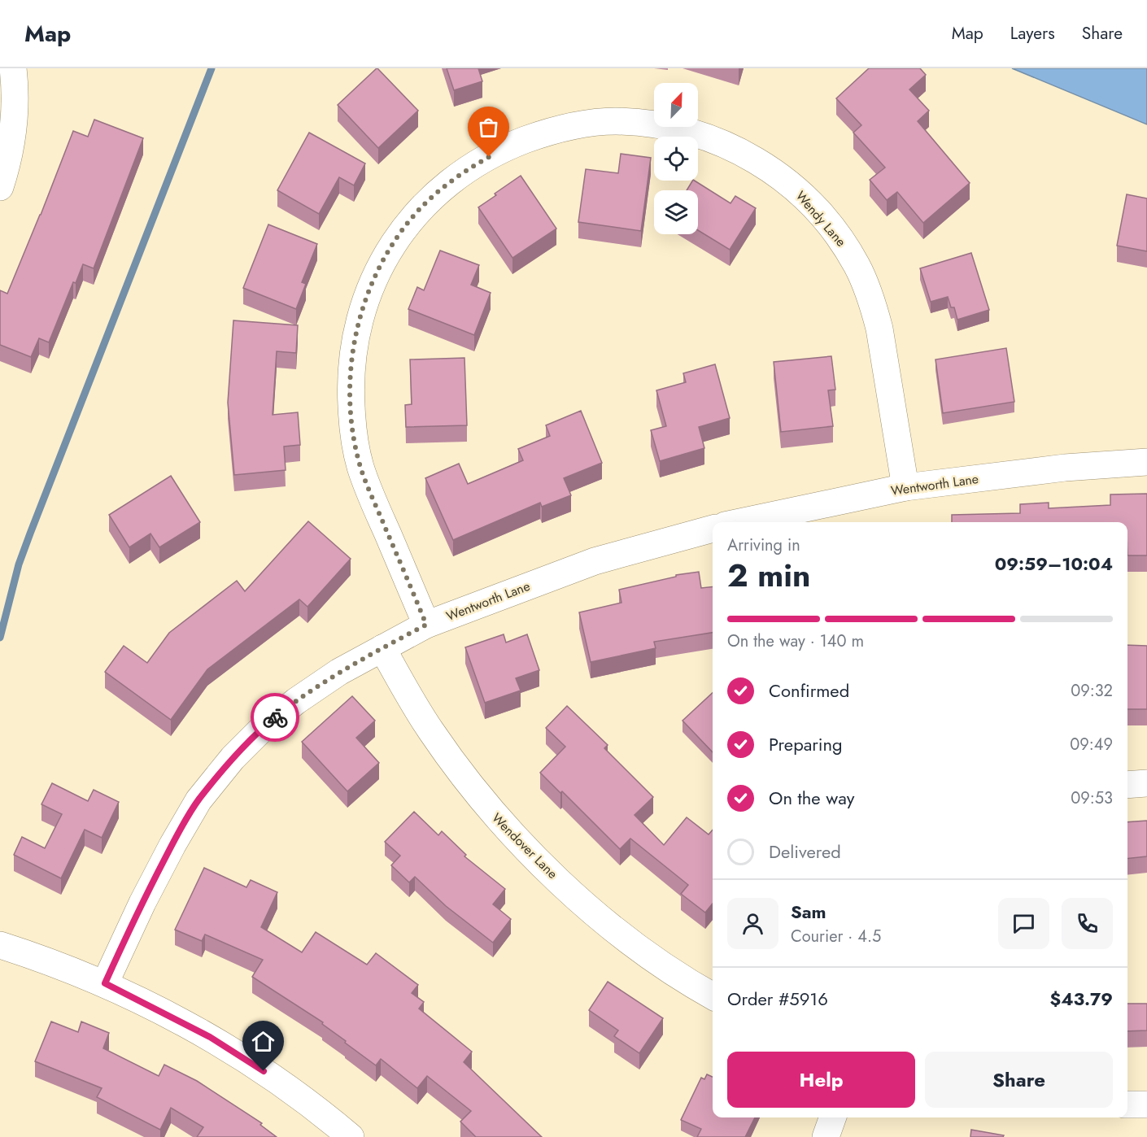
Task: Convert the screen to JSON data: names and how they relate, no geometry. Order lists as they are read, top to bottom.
{
  "streets": {
    "street": ["Wendy Lane", "Wentworth Lane", "Wendover Lane"]
  },
  "crossings": [
    ["Wendy Lane", "Wentworth Lane"],
    ["Wentworth Lane", "Wendover Lane"]
  ],
  "north": "top right",
  "page": {
    "header": "Map",
    "nav": ["Map", "Layers", "Share"],
    "heading": ["2 min", "Arriving in", "09:59–10:04"],
    "panel": [
      "Sam",
      "Courier · 4.5",
      "Order #5916",
      "$43.79"
    ],
    "bar": "On the way · 140 m",
    "list": [
      ["Confirmed", "09:32"],
      ["Preparing", "09:49"],
      ["On the way", "09:53"],
      "Delivered"
    ],
    "buttons": ["Help", "Share"]
  }
}
